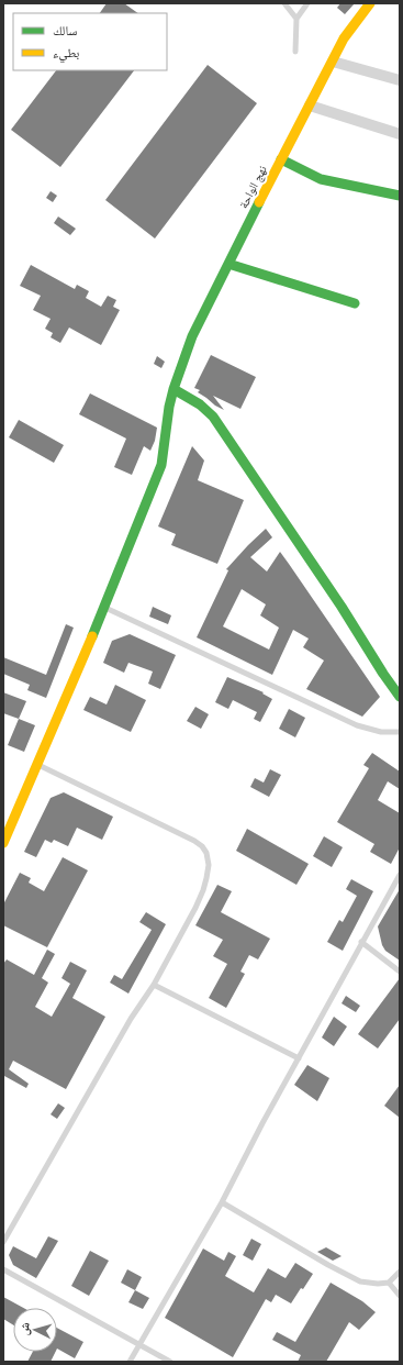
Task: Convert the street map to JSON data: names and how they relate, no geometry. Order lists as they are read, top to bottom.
{
  "streets": {
    "street": ["نهج الواحة"]
  },
  "legend": ["سالك", "بطيء"],
  "north": "left"
}
